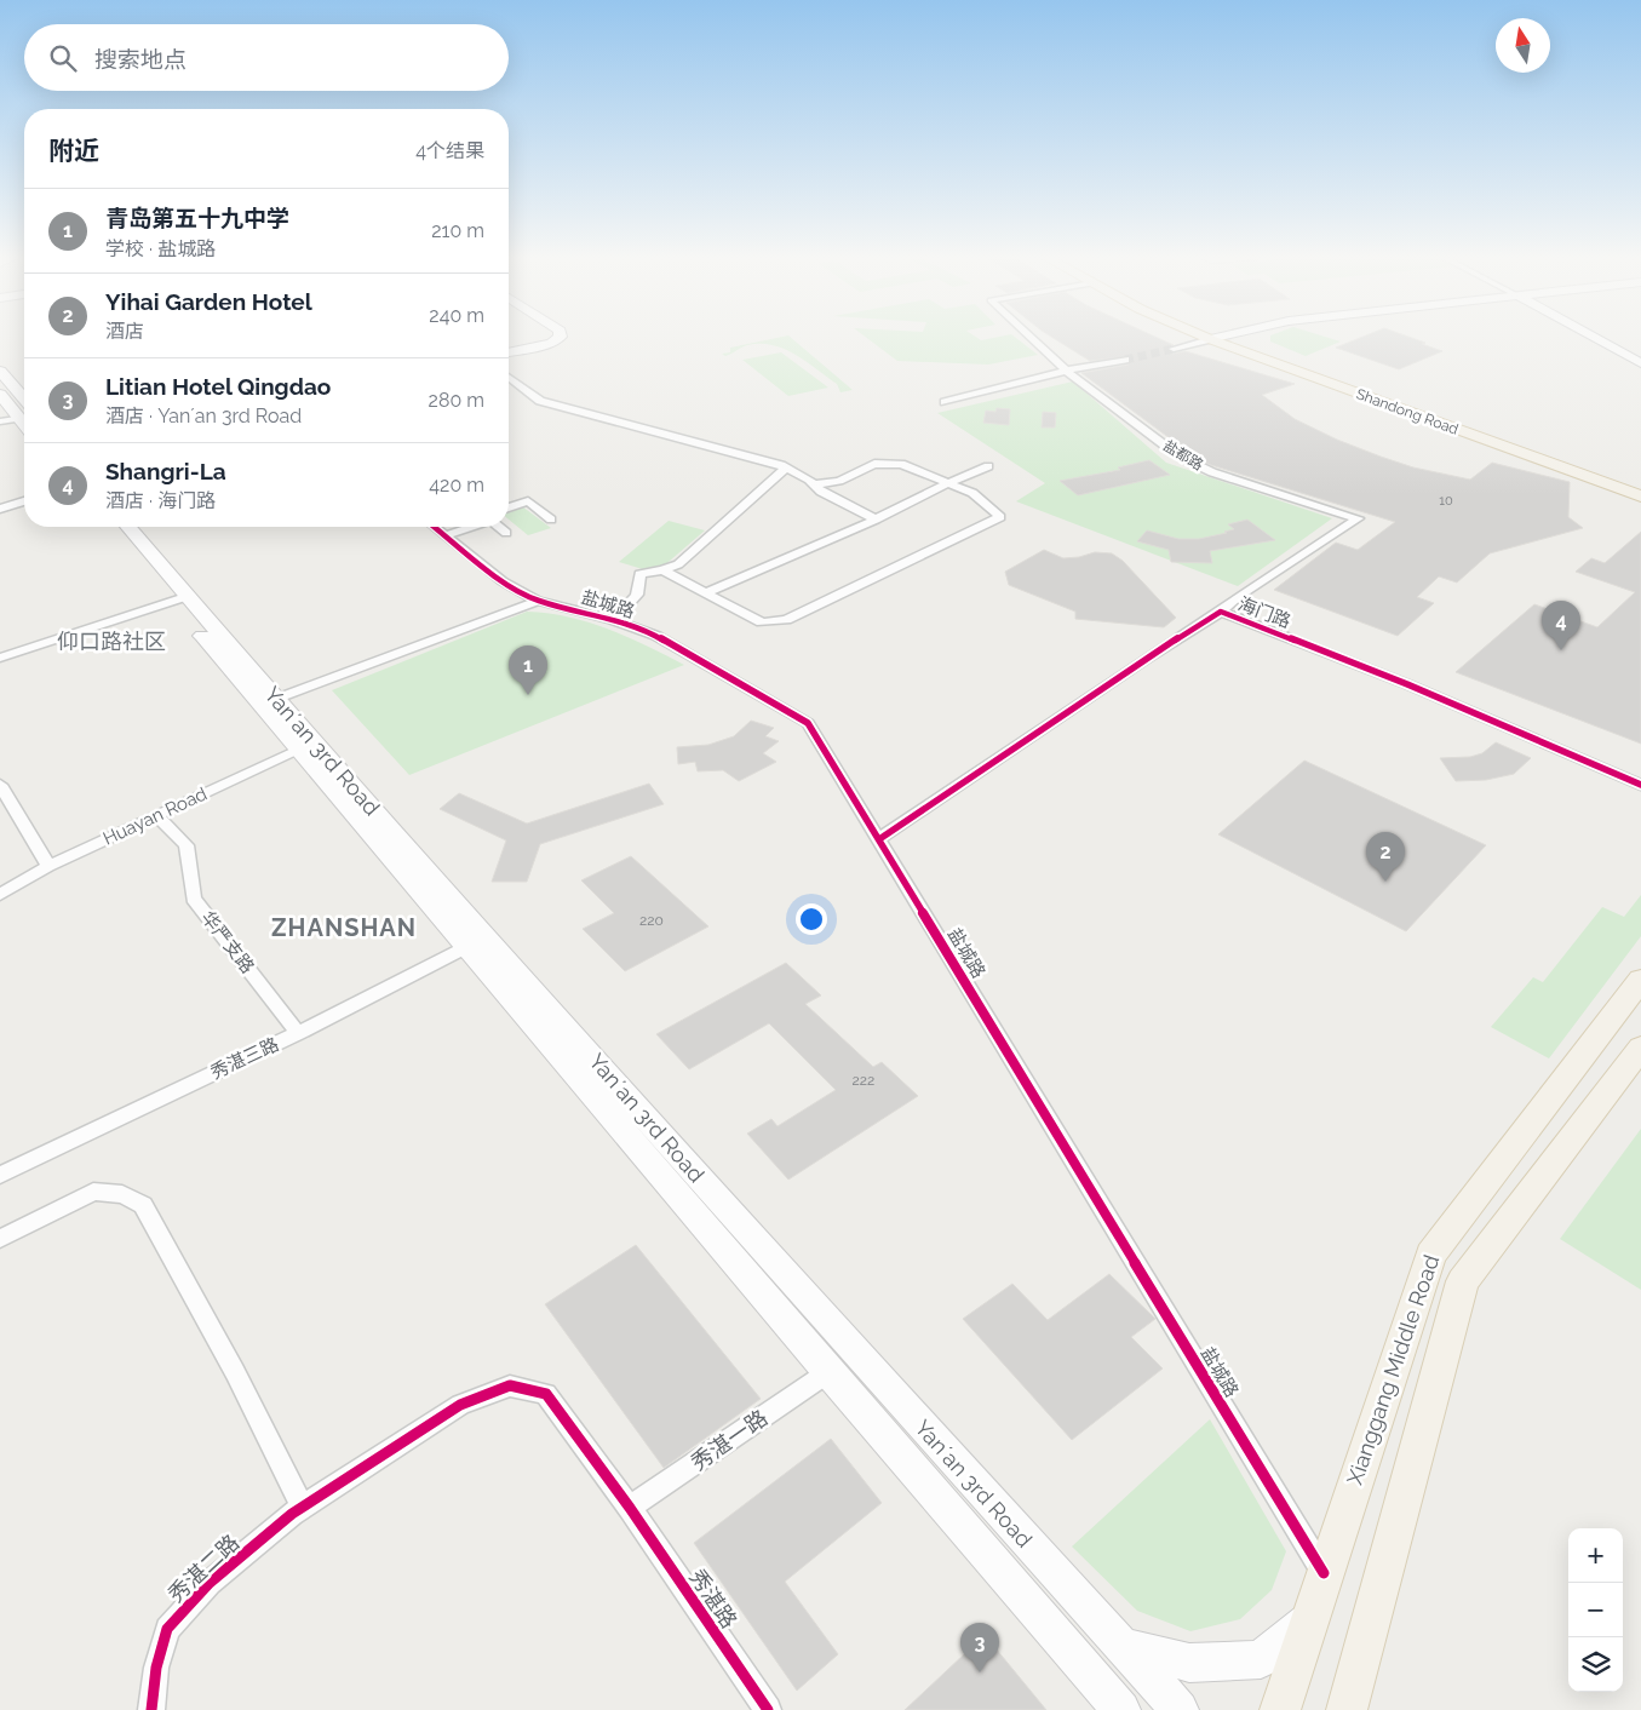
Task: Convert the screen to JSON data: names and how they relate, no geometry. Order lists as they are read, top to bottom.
{
  "streets": {
    "main road": ["Shandong Road", "Yan´an 3rd Road", "Xianggang Middle Road"],
    "street": [
      "盐都路",
      "盐城路",
      "海门路",
      "Huayan Road",
      "华严支路",
      "秀湛三路",
      "秀湛一路",
      "秀湛二路",
      "秀湛路"
    ]
  },
  "crossings": [
    ["盐都路", "海门路"],
    ["盐城路", "海门路"],
    ["盐城路", "Xianggang Middle Road"],
    ["Yan´an 3rd Road", "Huayan Road"],
    ["Yan´an 3rd Road", "秀湛三路"],
    ["Yan´an 3rd Road", "秀湛一路"],
    ["Huayan Road", "华严支路"],
    ["华严支路", "秀湛三路"],
    ["秀湛一路", "秀湛二路"],
    ["秀湛一路", "秀湛路"],
    ["秀湛二路", "秀湛路"]
  ],
  "districts": ["仰口路社区", "ZHANSHAN"],
  "house_numbers": ["10", "220", "222"],
  "north": "top",
  "page": {
    "search": "搜索地点",
    "heading": ["附近", "4个结果"],
    "list": [
      {
        "mark": "1",
        "name": "青岛第五十九中学",
        "note": "学校 · 盐城路",
        "value": "210 m"
      },
      {
        "mark": "2",
        "name": "Yihai Garden Hotel",
        "note": "酒店",
        "value": "240 m"
      },
      {
        "mark": "3",
        "name": "Litian Hotel Qingdao",
        "note": "酒店 · Yan´an 3rd Road",
        "value": "280 m"
      },
      {
        "mark": "4",
        "name": "Shangri-La",
        "note": "酒店 · 海门路",
        "value": "420 m"
      }
    ],
    "pins": [
      "4",
      "1",
      "2",
      "3"
    ],
    "map_buttons": ["+", "−"]
  }
}
